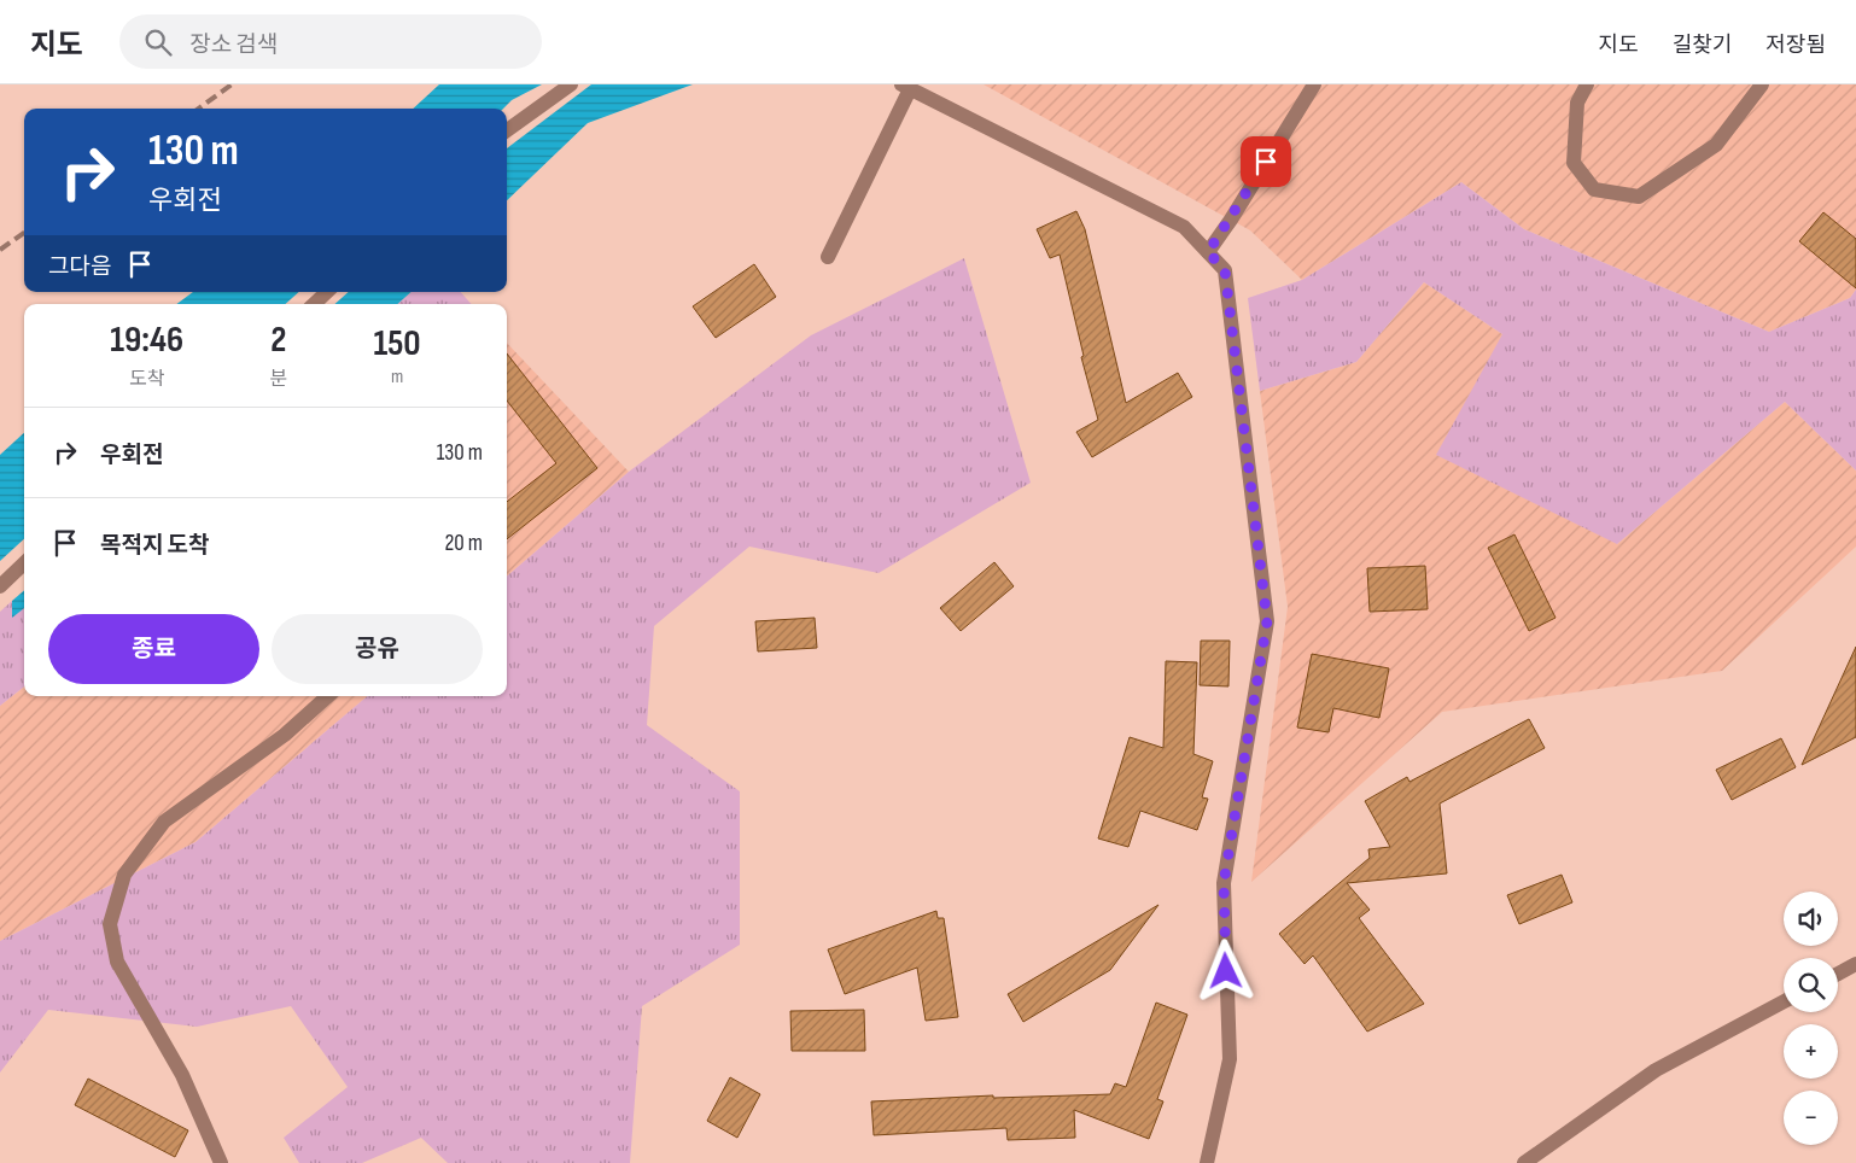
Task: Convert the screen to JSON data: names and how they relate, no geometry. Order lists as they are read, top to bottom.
{
  "page": {
    "header": "지도",
    "search": "장소 검색",
    "nav": ["지도", "길찾기", "저장됨"],
    "turn": ["130 m", "우회전"],
    "then": "그다음",
    "eta": [
      "19:46",
      "도착",
      "2",
      "분",
      "150",
      "m"
    ],
    "list": [
      {
        "name": "우회전",
        "value": "130 m"
      },
      {
        "name": "목적지 도착",
        "value": "20 m"
      }
    ],
    "buttons": ["종료", "공유"],
    "map_buttons": ["+", "−"]
  }
}
